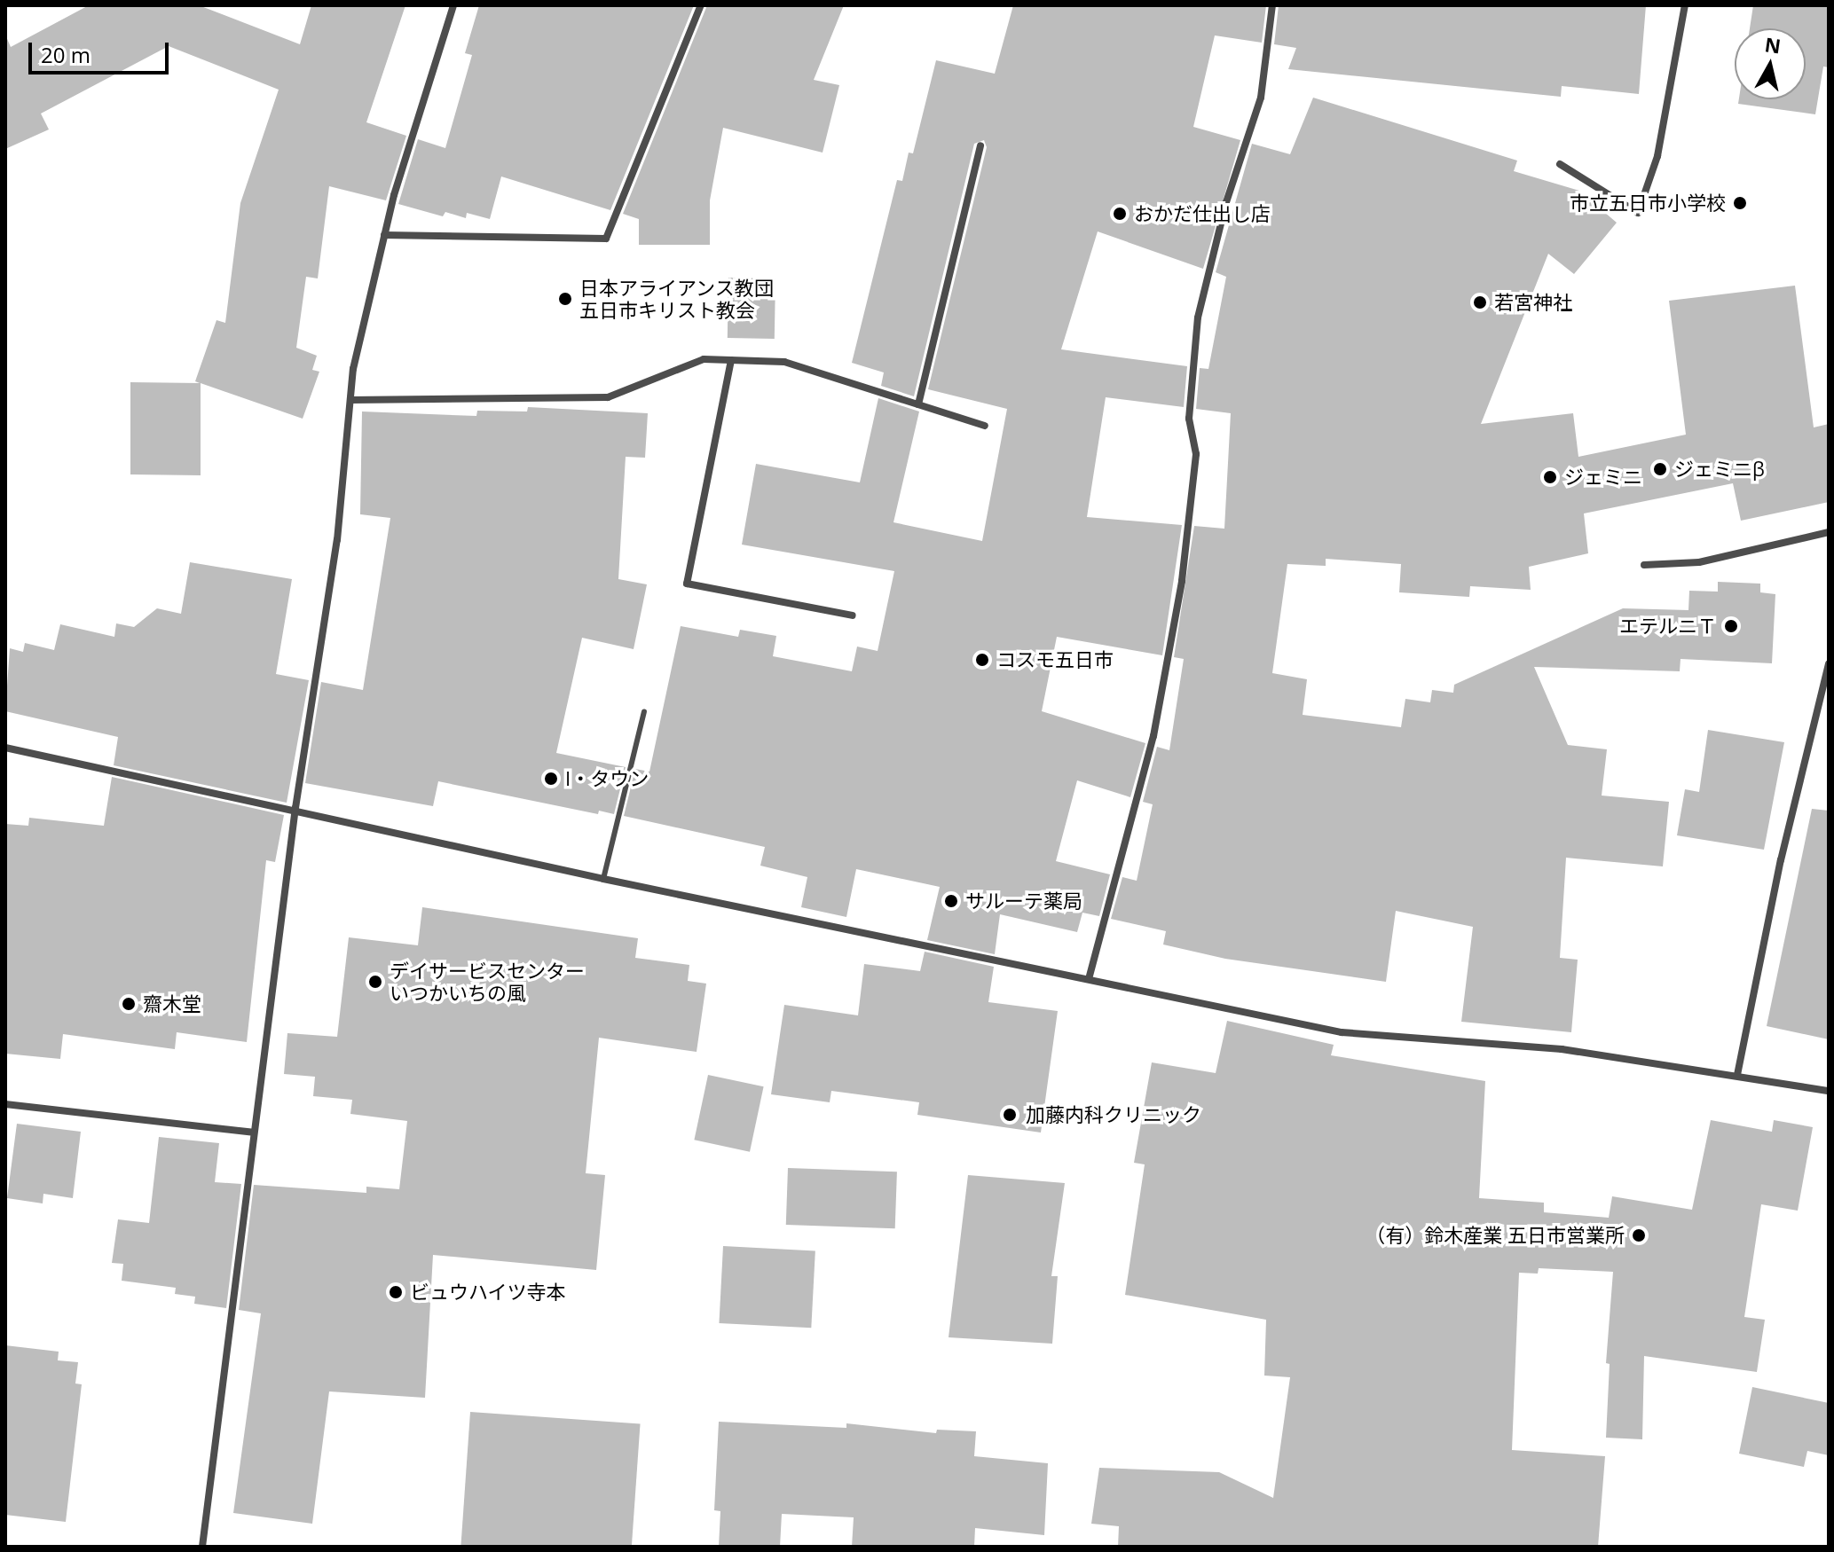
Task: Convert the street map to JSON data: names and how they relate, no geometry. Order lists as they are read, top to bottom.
{
  "places": [
    "市立五日市小学校",
    "おかだ仕出し店",
    "日本アライアンス教団 五日市キリスト教会",
    "若宮神社",
    "ジェミニβ",
    "ジェミニ",
    "エテルニＴ",
    "コスモ五日市",
    "I・タウン",
    "サルーテ薬局",
    "デイサービスセンター いつかいちの風",
    "齋木堂",
    "加藤内科クリニック",
    "（有）鈴木産業 五日市営業所",
    "ビュウハイツ寺本"
  ],
  "scale_bar": "20 m",
  "north": "top"
}
